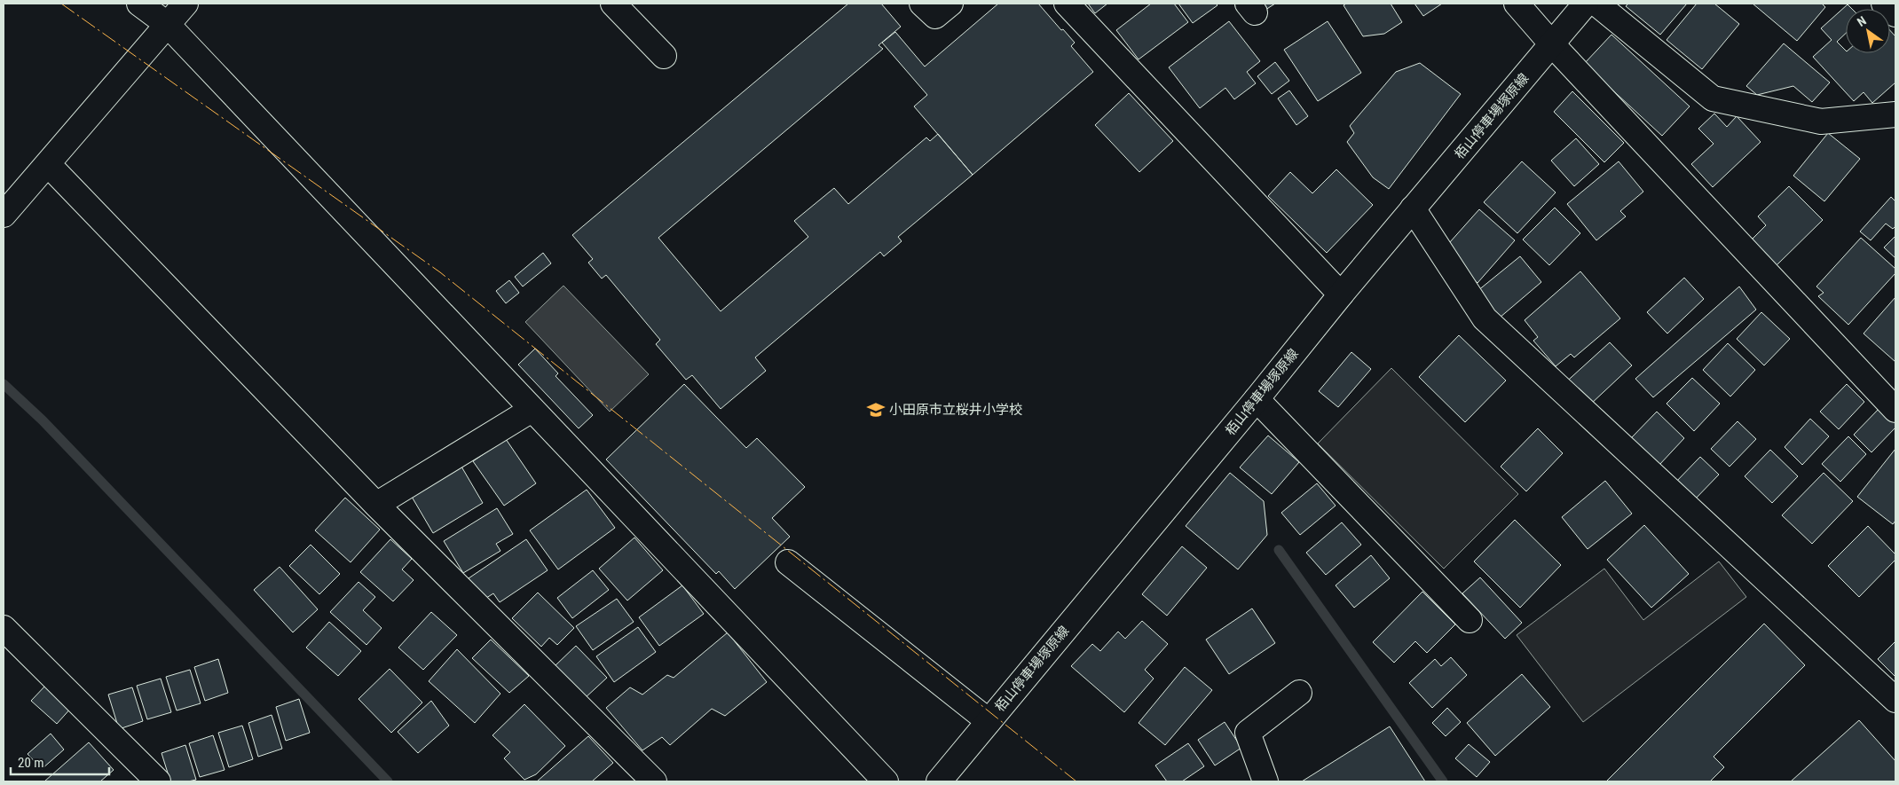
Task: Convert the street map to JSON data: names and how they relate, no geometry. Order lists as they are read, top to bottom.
{
  "streets": {
    "street": ["栢山停車場塚原線"]
  },
  "places": {
    "school or university": ["小田原市立桜井小学校"]
  },
  "scale_bar": "20 m",
  "north": "top left"
}
